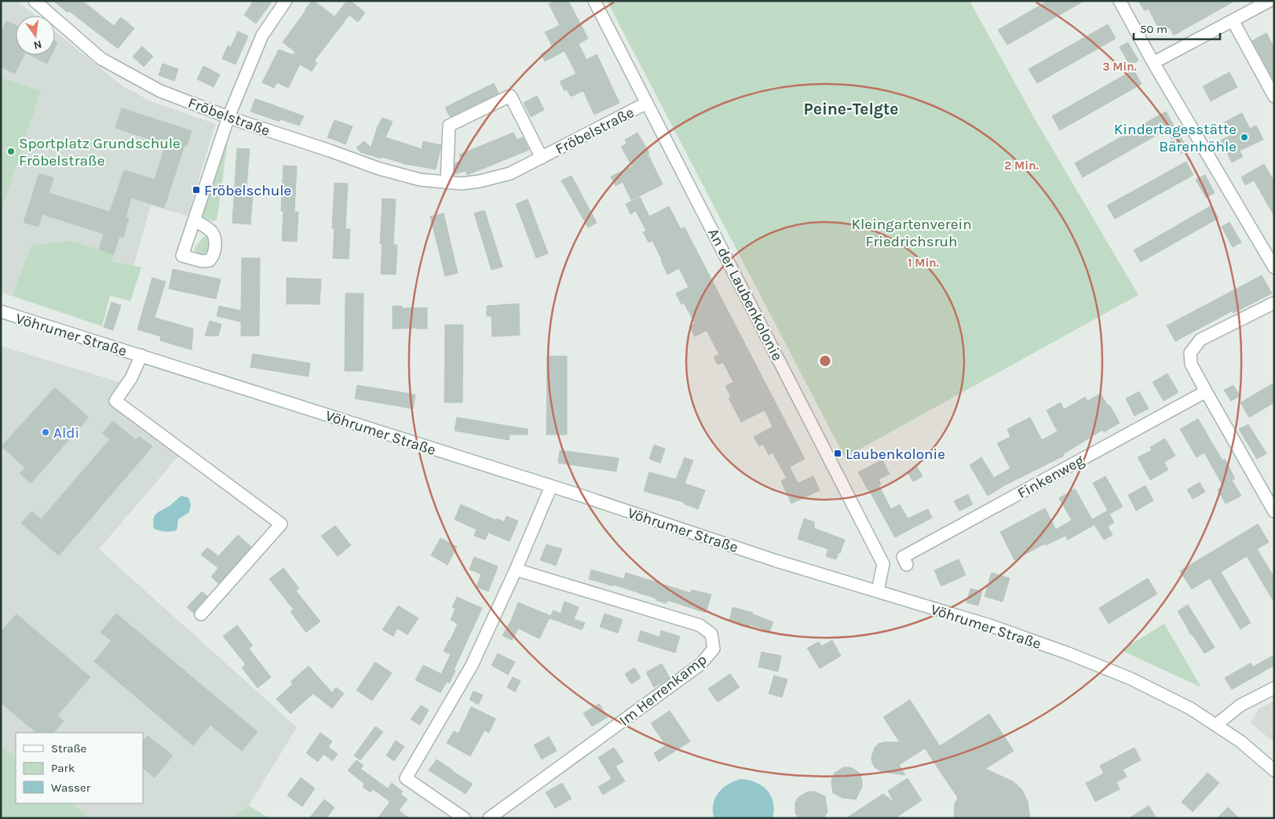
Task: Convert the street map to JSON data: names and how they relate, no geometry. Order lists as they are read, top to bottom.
{
  "streets": {
    "street": [
      "Fröbelstraße",
      "An der Laubenkolonie",
      "Vöhrumer Straße",
      "Finkenweg",
      "Im Herrenkamp"
    ]
  },
  "crossings": [
    ["Fröbelstraße", "An der Laubenkolonie"],
    ["An der Laubenkolonie", "Vöhrumer Straße"]
  ],
  "districts": ["Peine-Telgte"],
  "parks": ["Kleingartenverein Friedrichsruh"],
  "places": {
    "other": ["Kindertagesstätte Bärenhöhle", "Sportplatz Grundschule Fröbelstraße", "Aldi"],
    "transit": ["Fröbelschule", "Laubenkolonie"]
  },
  "legend": ["Straße", "Park", "Wasser"],
  "scale_bar": "50 m",
  "north": "bottom",
  "rings": ["3 Min.", "2 Min.", "1 Min."]
}
